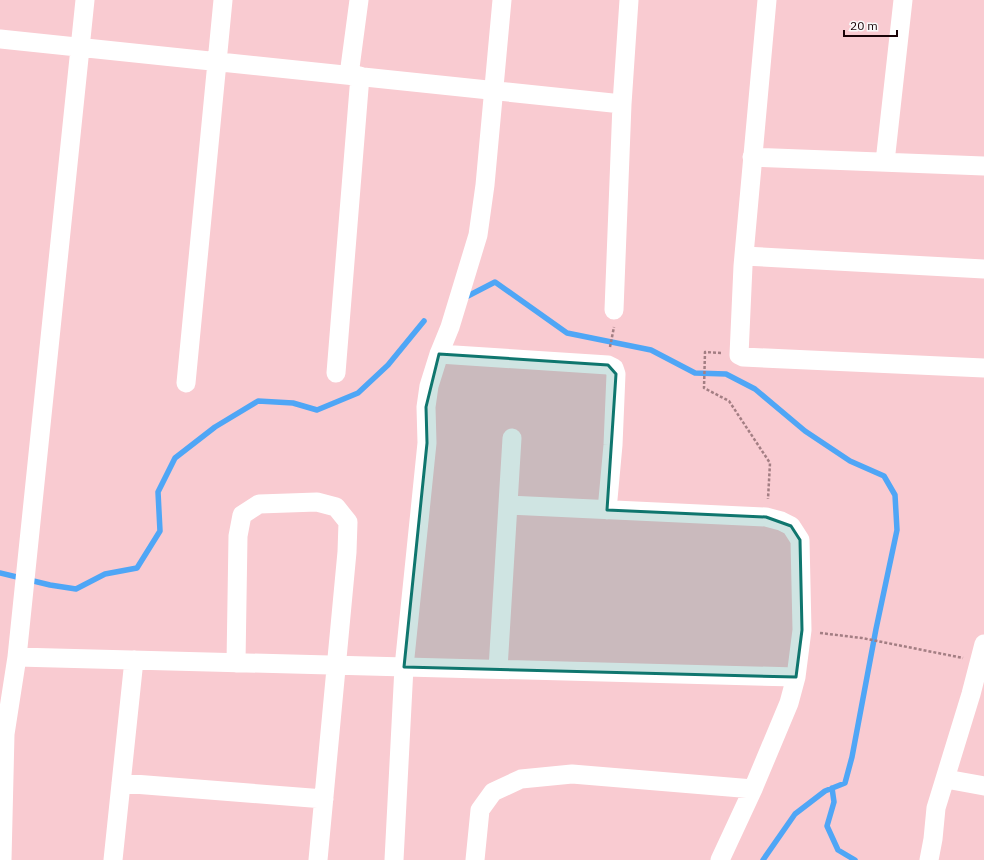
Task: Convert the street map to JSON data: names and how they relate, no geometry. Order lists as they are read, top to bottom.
{
  "scale_bar": "20 m"
}
